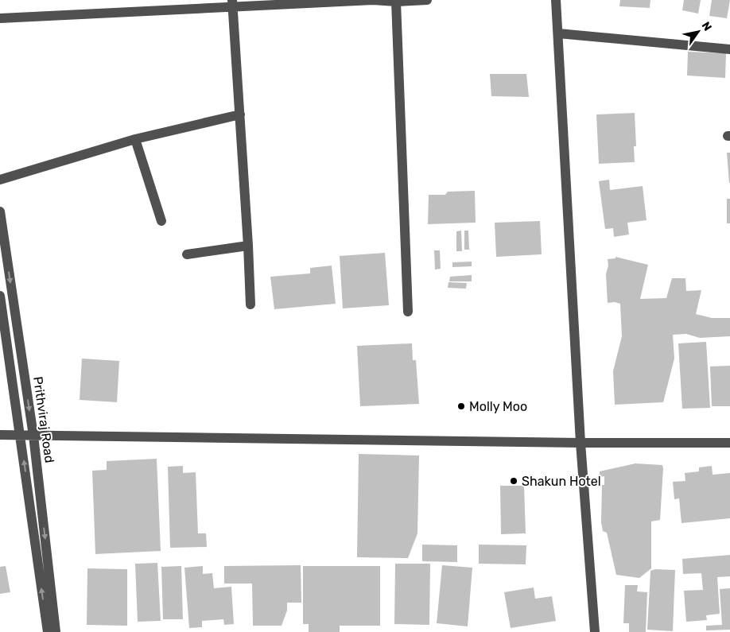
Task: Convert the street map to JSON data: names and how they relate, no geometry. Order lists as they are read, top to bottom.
{
  "streets": {
    "street": ["Prithviraj Road"]
  },
  "places": ["Molly Moo", "Shakun Hotel"],
  "north": "top right"
}
